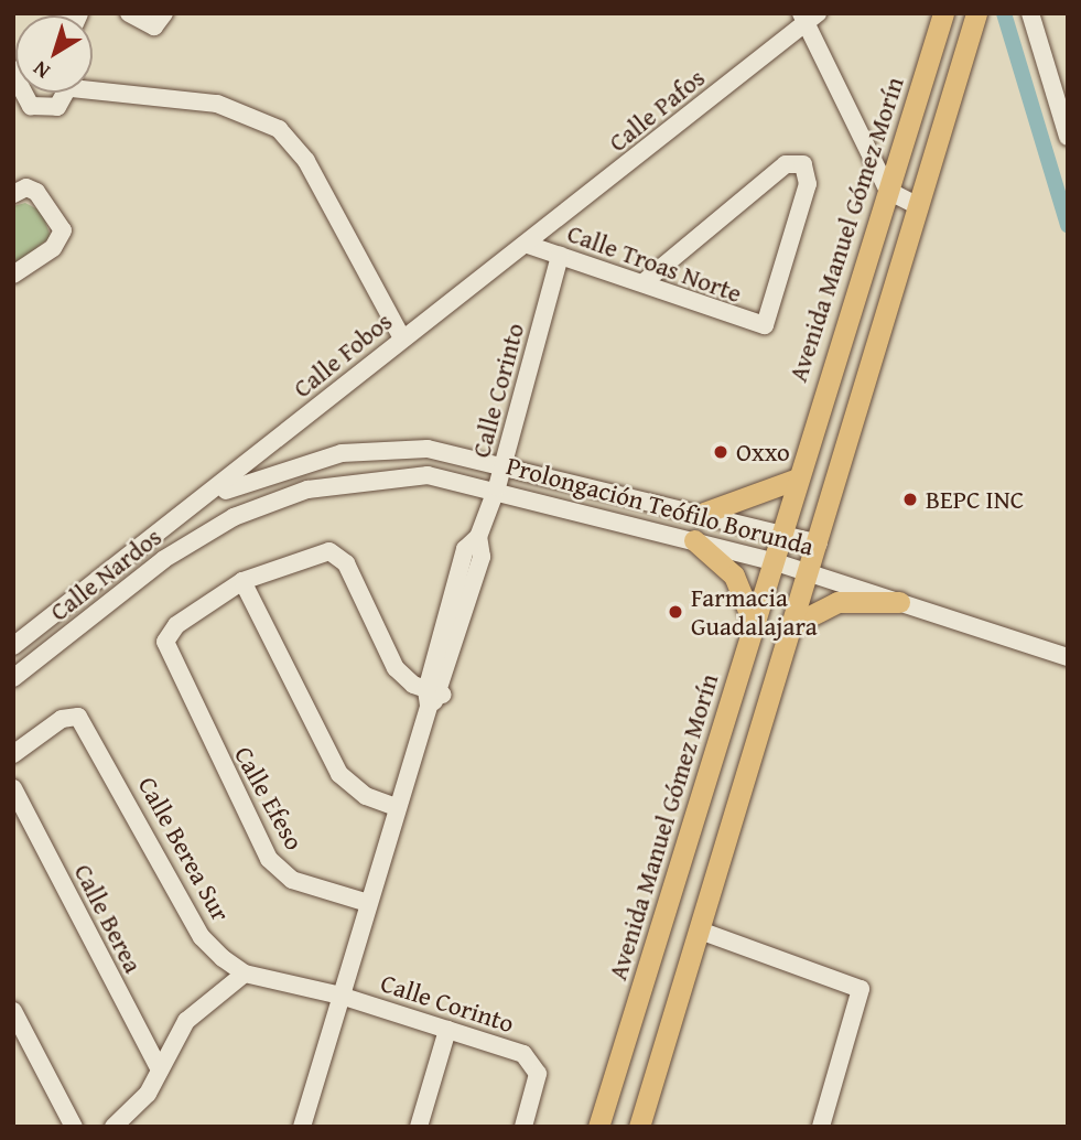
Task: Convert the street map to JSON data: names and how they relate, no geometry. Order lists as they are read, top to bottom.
{
  "streets": {
    "main road": ["Avenida Manuel Gómez Morín"],
    "street": [
      "Calle Pafos",
      "Calle Troas Norte",
      "Calle Fobos",
      "Calle Corinto",
      "Prolongación Teófilo Borunda",
      "Calle Nardos",
      "Calle Efeso",
      "Calle Berea Sur",
      "Calle Berea"
    ]
  },
  "crossings": [
    ["Calle Pafos", "Calle Troas Norte"],
    ["Calle Pafos", "Calle Fobos"],
    ["Avenida Manuel Gómez Morín", "Prolongación Teófilo Borunda"],
    ["Calle Troas Norte", "Calle Fobos"],
    ["Calle Troas Norte", "Calle Corinto"],
    ["Calle Fobos", "Prolongación Teófilo Borunda"],
    ["Calle Fobos", "Calle Nardos"],
    ["Calle Corinto", "Prolongación Teófilo Borunda"],
    ["Calle Corinto", "Calle Efeso"],
    ["Calle Corinto", "Calle Berea Sur"],
    ["Prolongación Teófilo Borunda", "Calle Nardos"]
  ],
  "places": ["Oxxo", "BEPC INC", "Farmacia Guadalajara"],
  "north": "bottom left"
}
